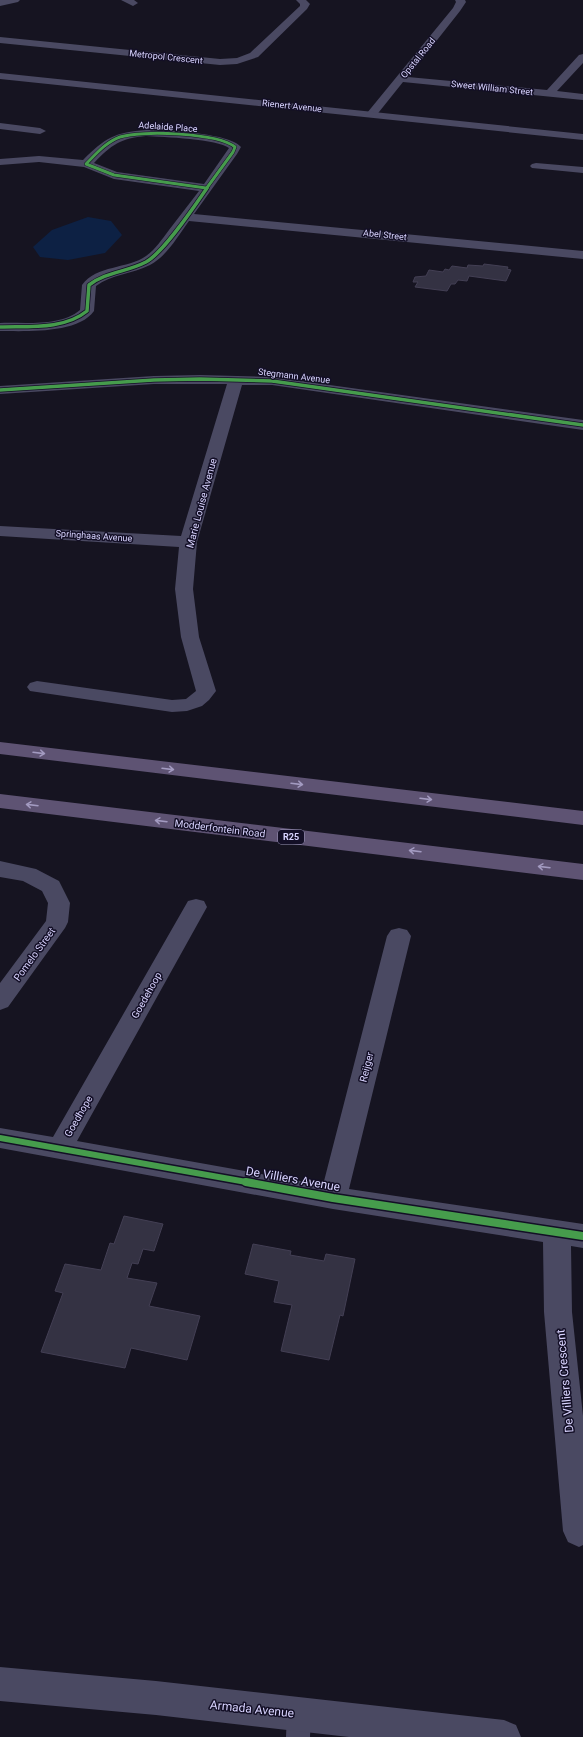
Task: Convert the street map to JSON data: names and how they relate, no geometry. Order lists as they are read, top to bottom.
{
  "streets": {
    "main road": ["Modderfontein Road", "R25"],
    "street": [
      "Metropol Crescent",
      "Opstal Road",
      "Sweet William Street",
      "Rienert Avenue",
      "Adelaide Place",
      "Abel Street",
      "Stegmann Avenue",
      "Marie Louise Avenue",
      "Springhaas Avenue",
      "Pomelo Street",
      "Goedehoop",
      "Reijger",
      "Goedhope",
      "De Villiers Avenue",
      "De Villiers Crescent",
      "Armada Avenue"
    ]
  },
  "crossings": [
    ["Opstal Road", "Sweet William Street"],
    ["Opstal Road", "Rienert Avenue"],
    ["Adelaide Place", "Abel Street"],
    ["Stegmann Avenue", "Marie Louise Avenue"],
    ["Marie Louise Avenue", "Springhaas Avenue"],
    ["Goedehoop", "Goedhope"],
    ["Reijger", "De Villiers Avenue"],
    ["Goedhope", "De Villiers Avenue"],
    ["De Villiers Avenue", "De Villiers Crescent"]
  ]
}
